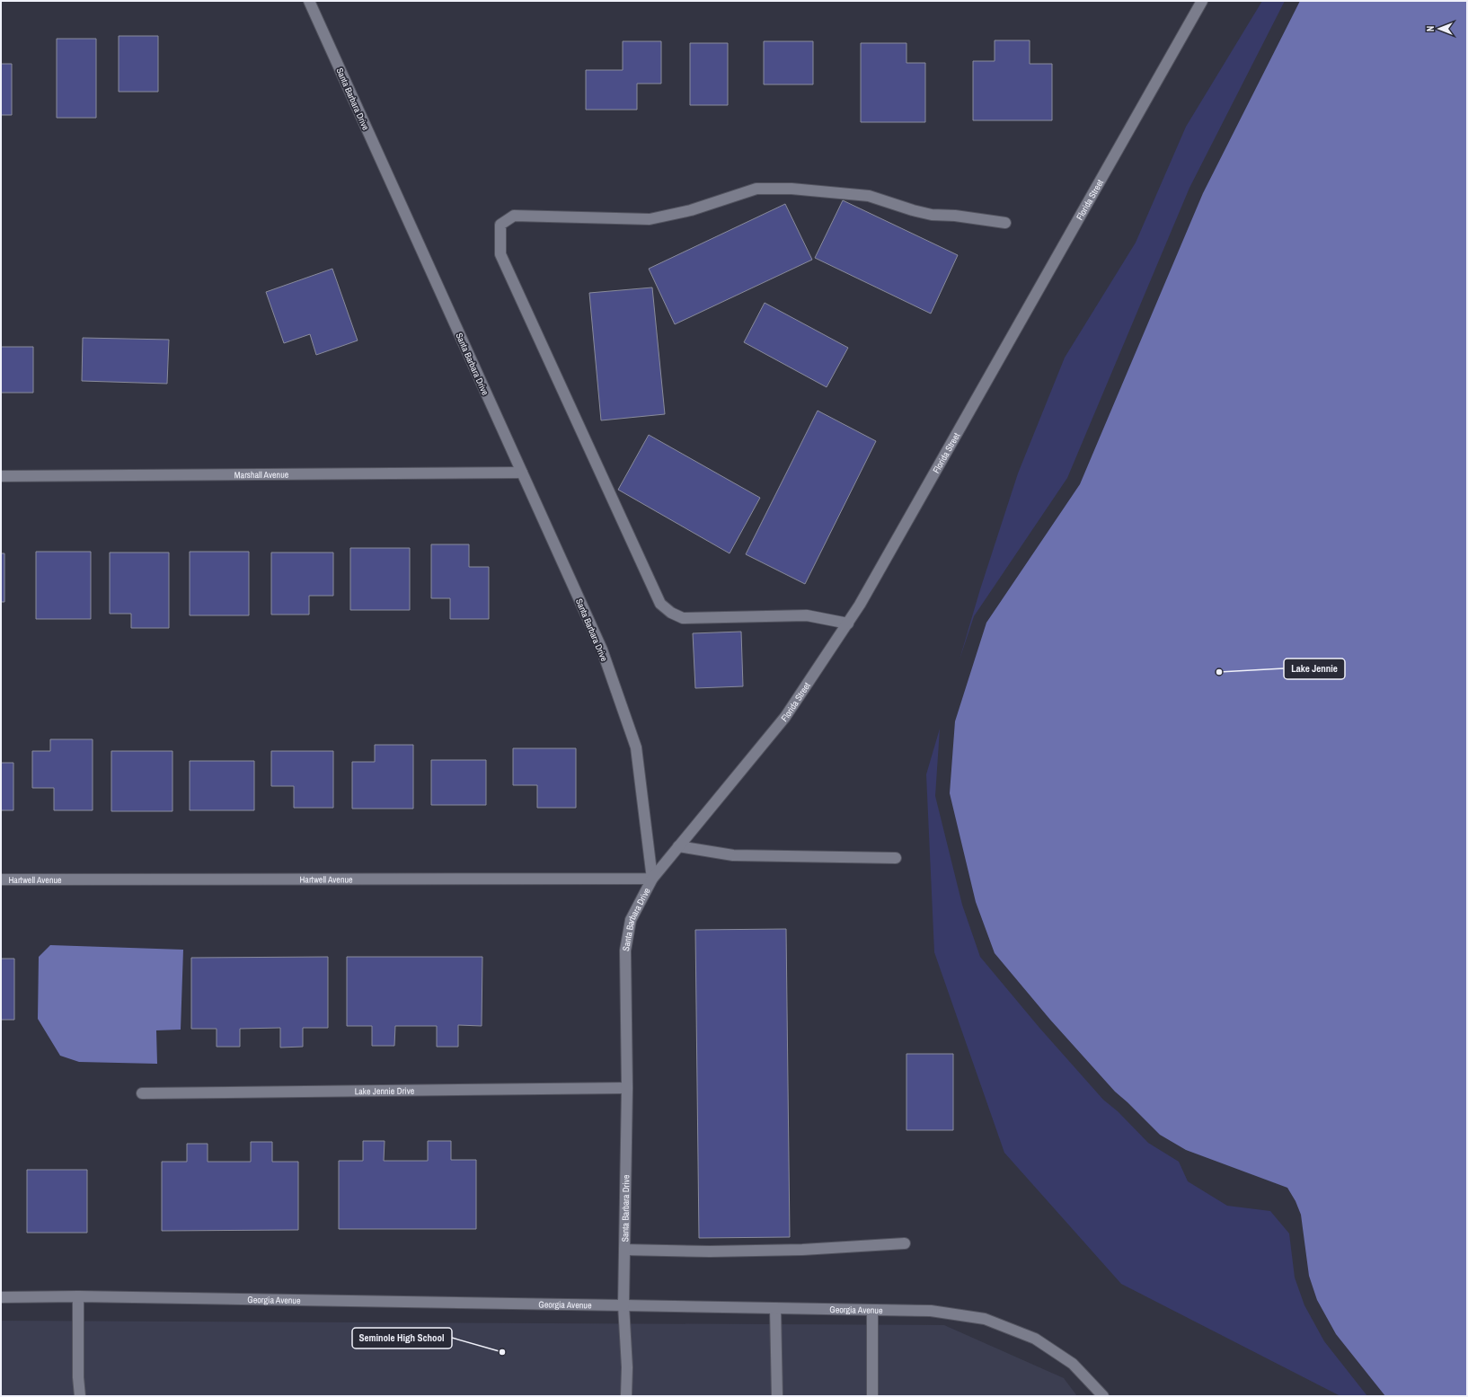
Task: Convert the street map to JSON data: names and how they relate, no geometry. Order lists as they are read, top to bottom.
{
  "streets": {
    "street": [
      "Santa Barbara Drive",
      "Florida Street",
      "Marshall Avenue",
      "Hartwell Avenue",
      "Lake Jennie Drive",
      "Georgia Avenue"
    ]
  },
  "crossings": [
    ["Santa Barbara Drive", "Florida Street"],
    ["Santa Barbara Drive", "Marshall Avenue"],
    ["Santa Barbara Drive", "Hartwell Avenue"],
    ["Santa Barbara Drive", "Lake Jennie Drive"],
    ["Santa Barbara Drive", "Georgia Avenue"],
    ["Florida Street", "Hartwell Avenue"]
  ],
  "places": ["Lake Jennie", "Seminole High School"],
  "north": "left"
}
